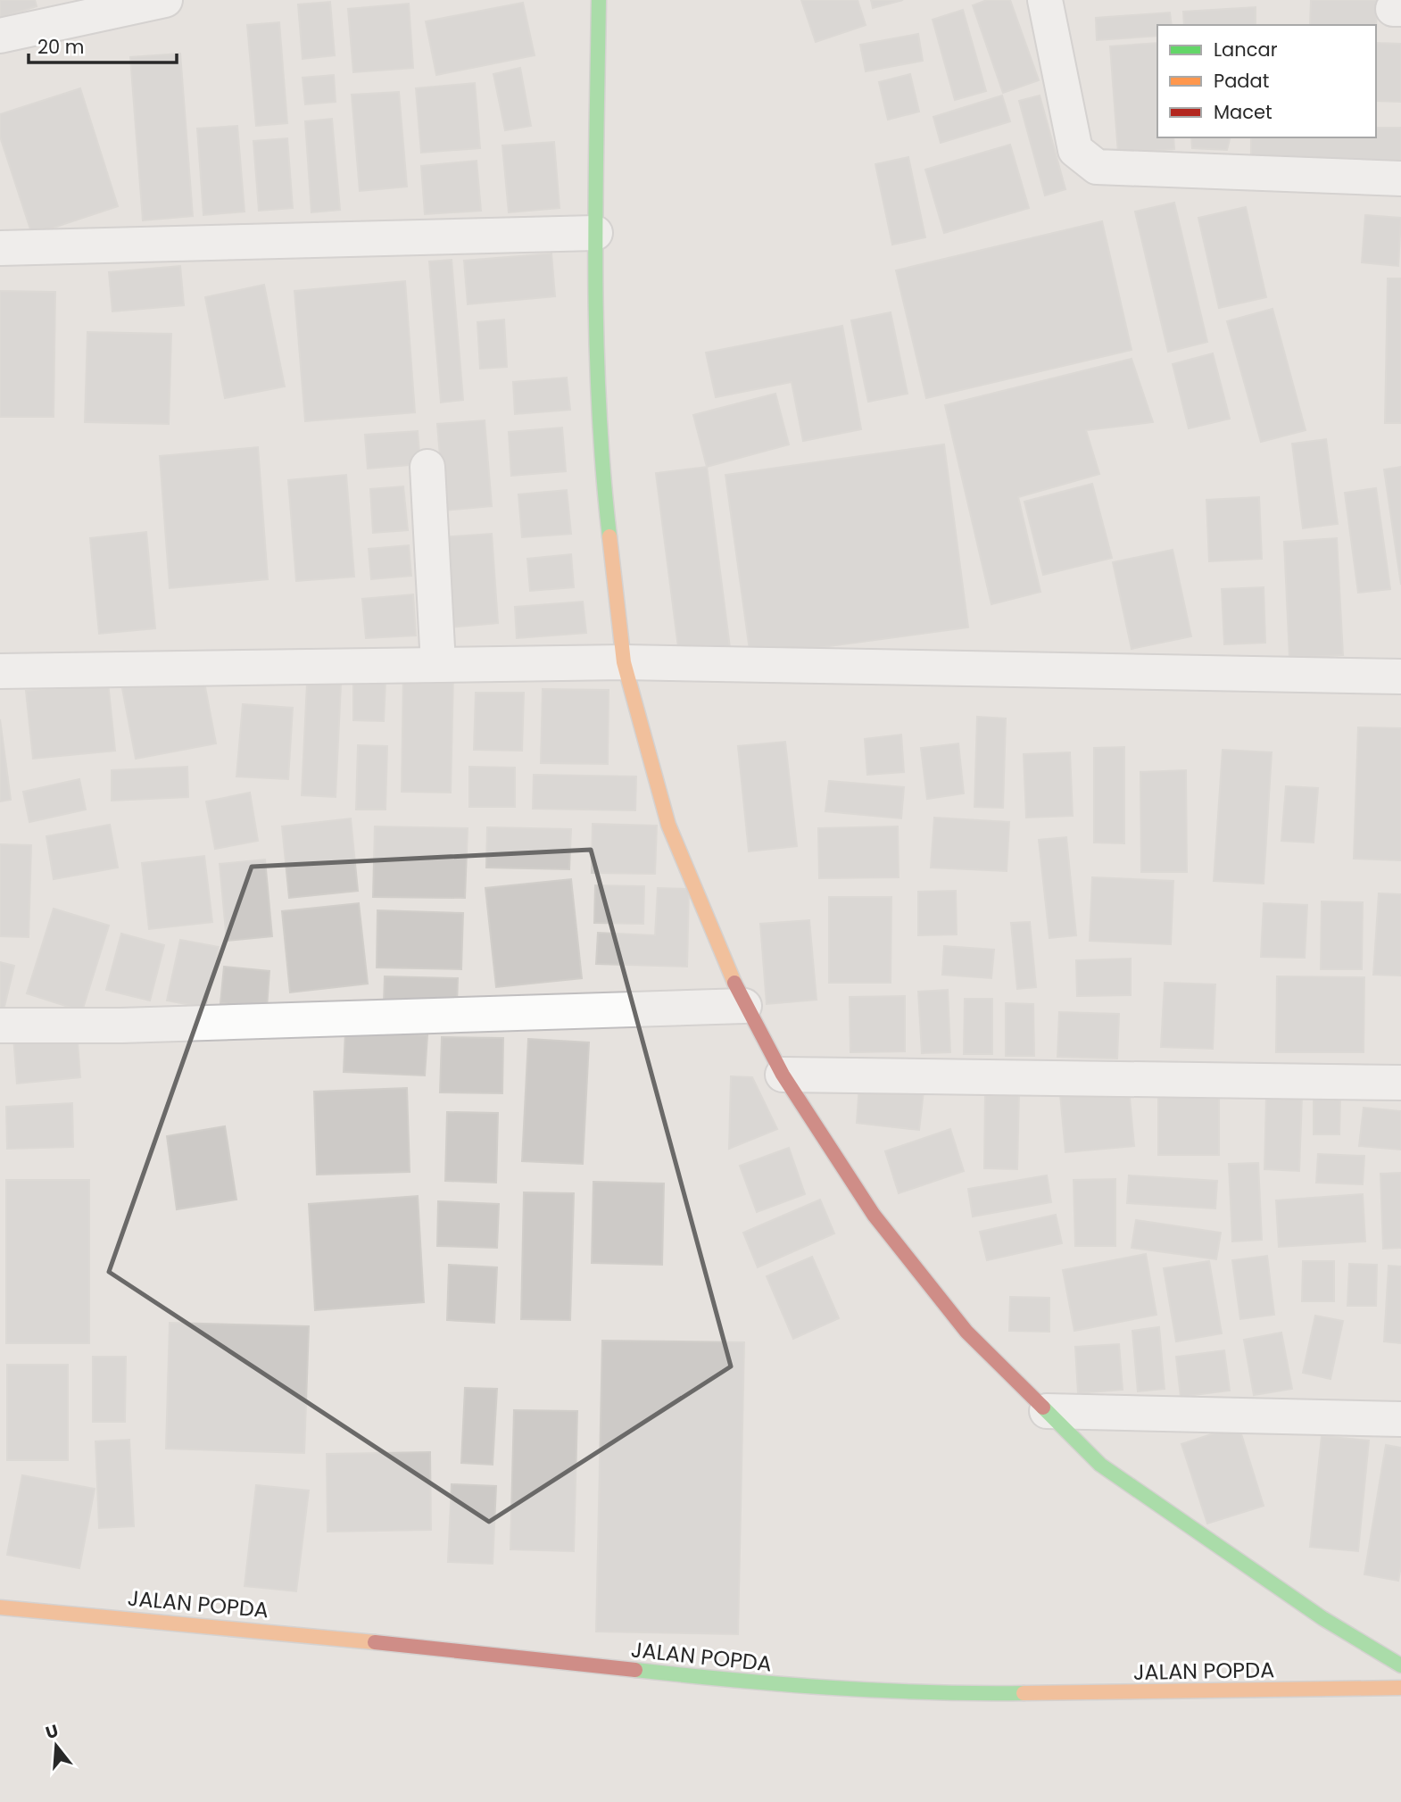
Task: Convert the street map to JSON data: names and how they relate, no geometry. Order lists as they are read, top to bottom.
{
  "streets": {
    "street": ["JALAN POPDA"]
  },
  "legend": ["Lancar", "Padat", "Macet"],
  "scale_bar": "20 m",
  "north": "top"
}
